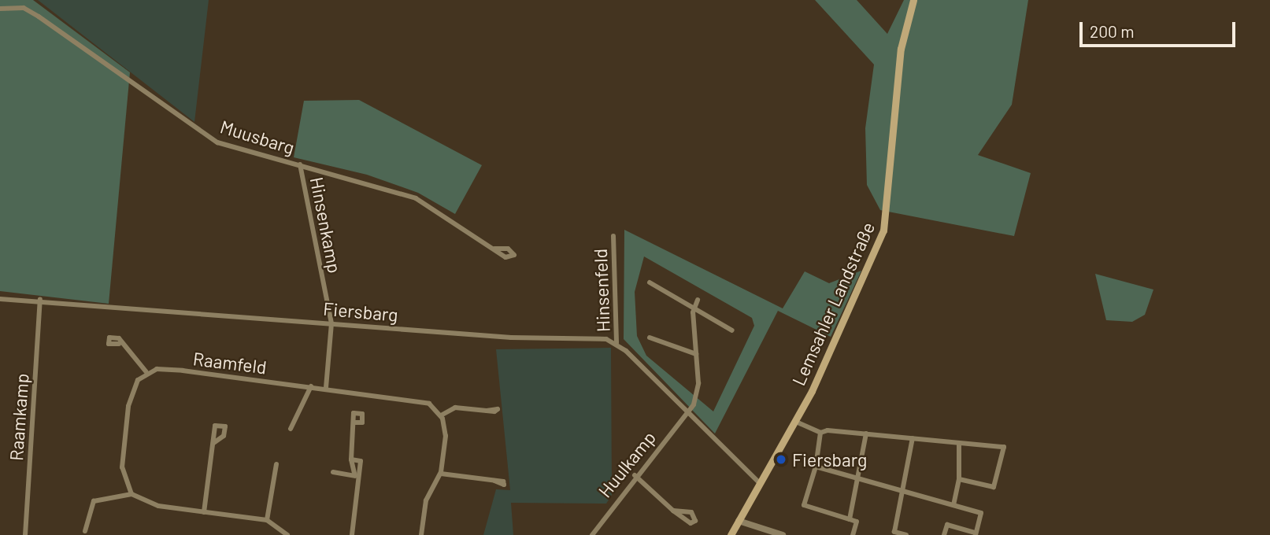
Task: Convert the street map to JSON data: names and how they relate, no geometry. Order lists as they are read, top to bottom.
{
  "streets": {
    "main road": ["Lemsahler Landstraße"],
    "street": [
      "Muusbarg",
      "Hinsenkamp",
      "Hinsenfeld",
      "Fiersbarg",
      "Raamfeld",
      "Raamkamp",
      "Huulkamp"
    ]
  },
  "crossings": [
    ["Muusbarg", "Hinsenkamp"],
    ["Hinsenkamp", "Fiersbarg"],
    ["Hinsenkamp", "Raamfeld"],
    ["Hinsenfeld", "Fiersbarg"],
    ["Fiersbarg", "Raamkamp"]
  ],
  "places": ["Fiersbarg"],
  "scale_bar": "200 m"
}
